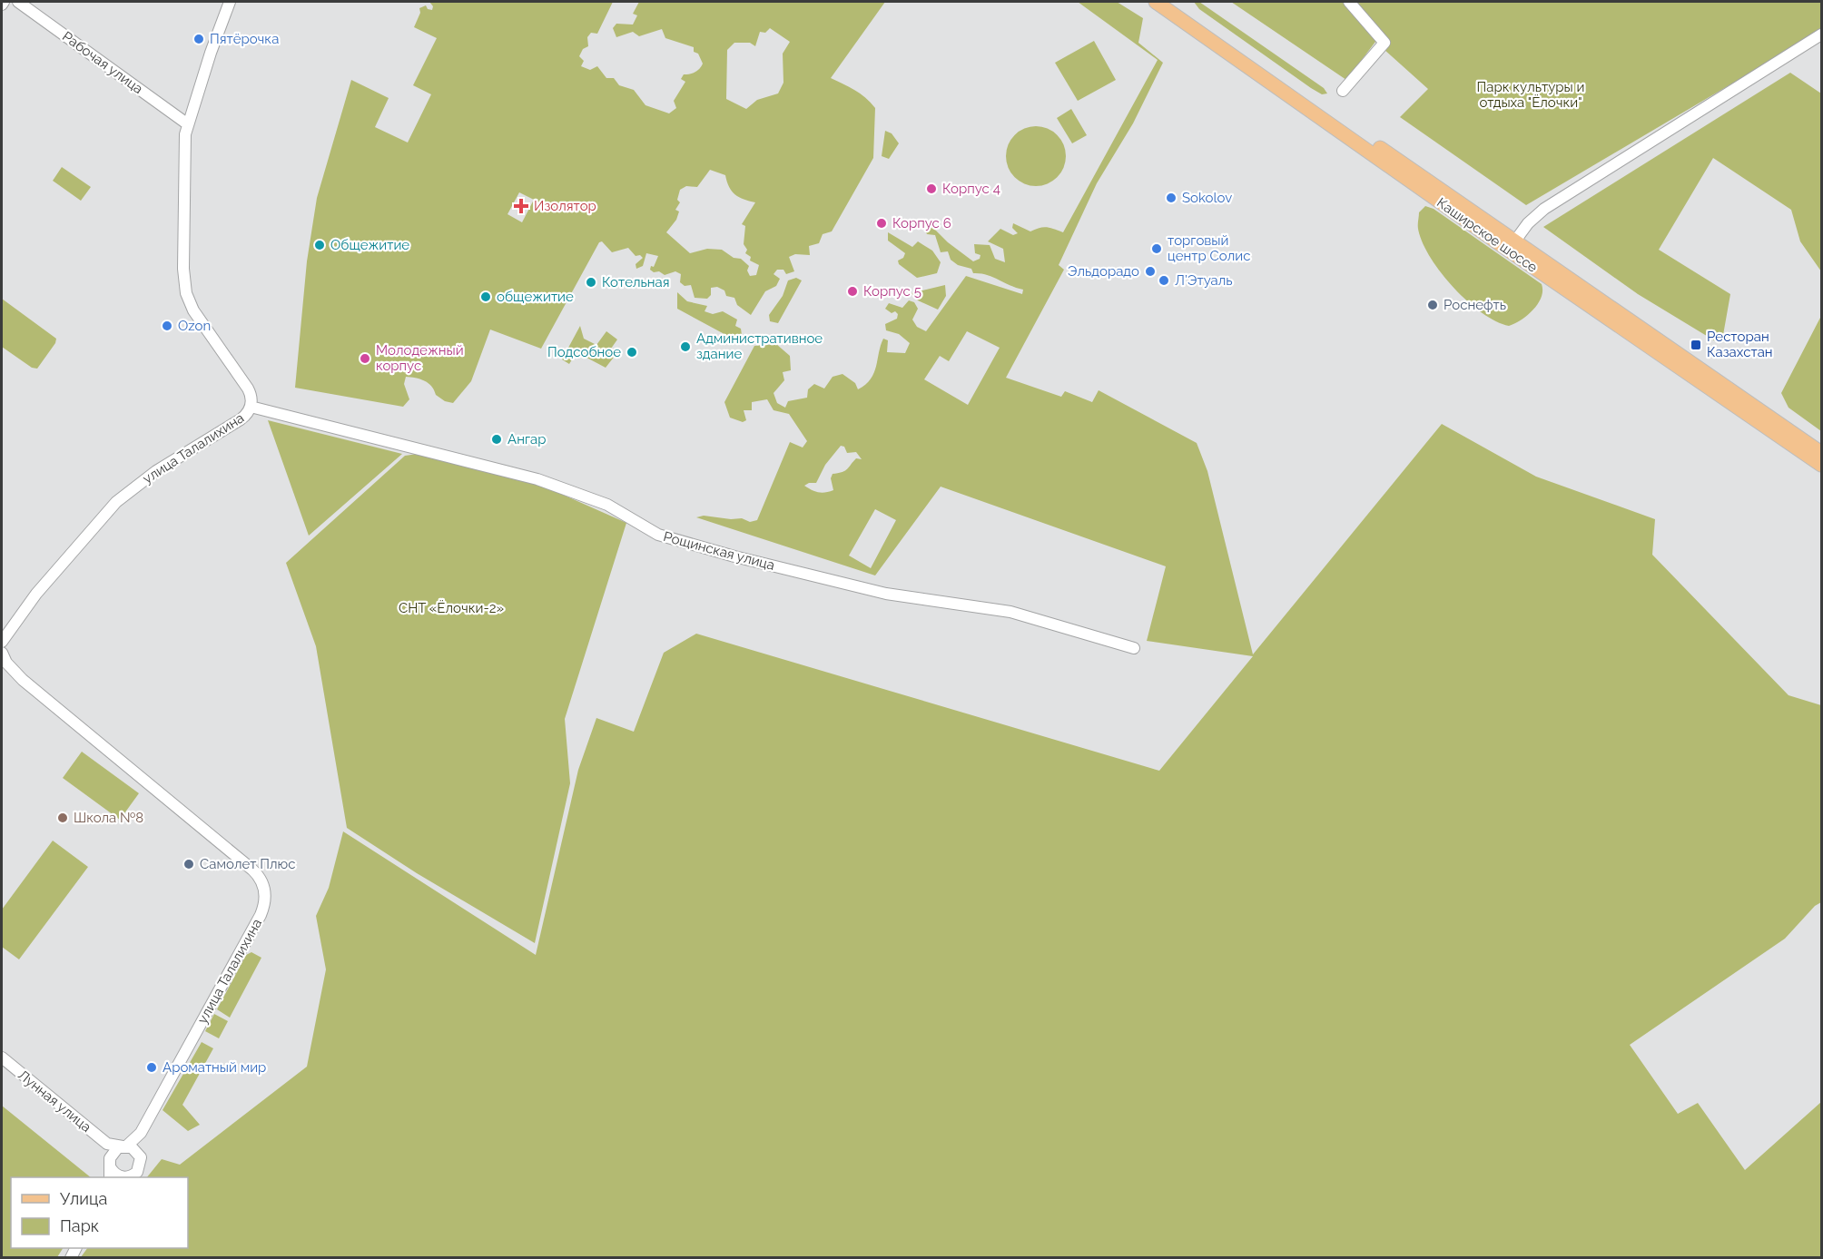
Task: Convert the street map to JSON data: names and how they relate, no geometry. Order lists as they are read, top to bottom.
{
  "streets": {
    "main road": ["Каширское шоссе"],
    "street": [
      "Рабочая улица",
      "улица Талалихина",
      "Рощинская улица",
      "Лунная улица"
    ]
  },
  "crossings": [
    ["Рабочая улица", "улица Талалихина"],
    ["улица Талалихина", "Рощинская улица"]
  ],
  "parks": ["Парк культуры и отдыха \"Ёлочки\"", "СНТ «Ёлочки-2»"],
  "places": {
    "other": [
      "Пятёрочка",
      "Корпус 4",
      "Sokolov",
      "Корпус 6",
      "Общежитие",
      "торговый центр Солис",
      "Эльдорадо",
      "Л’Этуаль",
      "Котельная",
      "Корпус 5",
      "общежитие",
      "Роснефть",
      "Ozon",
      "Административное здание",
      "Подсобное",
      "Молодежный корпус",
      "Ангар",
      "Школа №8",
      "Самолет Плюс",
      "Ароматный мир"
    ],
    "health": ["Изолятор"],
    "transit": ["Ресторан Казахстан"]
  },
  "legend": ["Улица", "Парк"]
}
